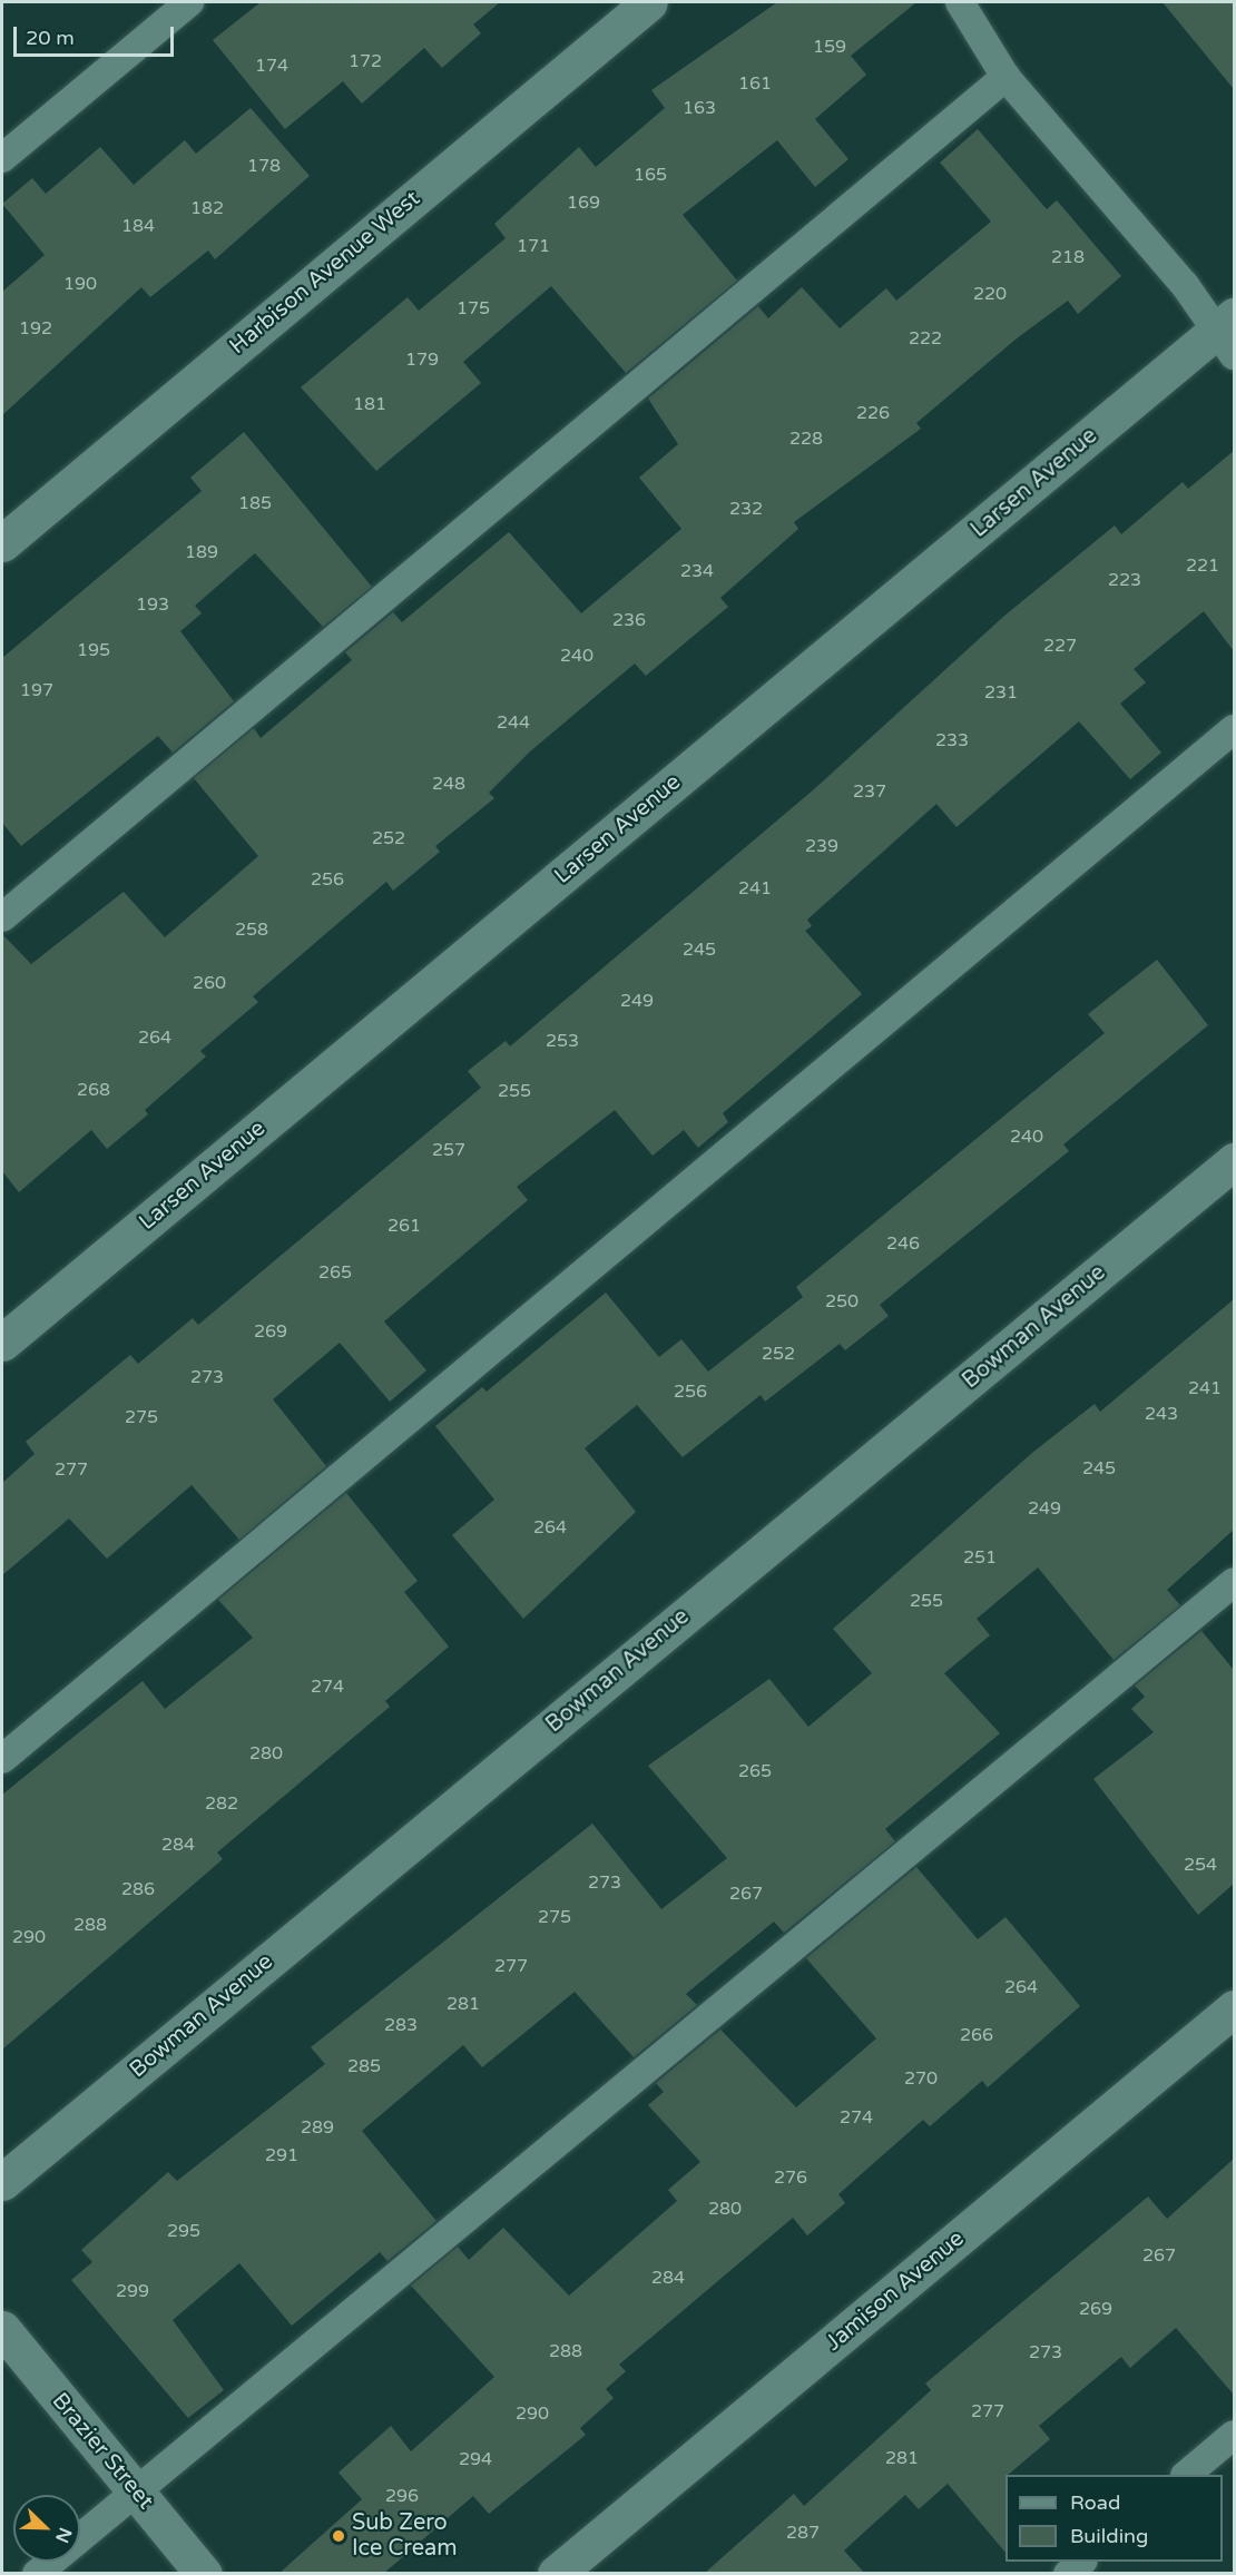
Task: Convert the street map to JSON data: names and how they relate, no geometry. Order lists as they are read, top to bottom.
{
  "streets": {
    "street": [
      "Harbison Avenue West",
      "Larsen Avenue",
      "Bowman Avenue",
      "Jamison Avenue",
      "Brazier Street"
    ]
  },
  "places": ["Sub Zero Ice Cream"],
  "house_numbers": [
    "159",
    "172",
    "174",
    "161",
    "163",
    "178",
    "165",
    "169",
    "182",
    "184",
    "171",
    "218",
    "190",
    "220",
    "175",
    "192",
    "222",
    "179",
    "181",
    "226",
    "228",
    "185",
    "232",
    "189",
    "221",
    "234",
    "223",
    "193",
    "236",
    "227",
    "195",
    "240",
    "197",
    "231",
    "244",
    "233",
    "248",
    "237",
    "252",
    "239",
    "256",
    "241",
    "258",
    "245",
    "260",
    "249",
    "264",
    "253",
    "268",
    "255",
    "240",
    "257",
    "261",
    "246",
    "265",
    "250",
    "269",
    "252",
    "273",
    "241",
    "256",
    "243",
    "275",
    "245",
    "277",
    "249",
    "264",
    "251",
    "255",
    "274",
    "280",
    "265",
    "282",
    "284",
    "254",
    "273",
    "286",
    "267",
    "275",
    "288",
    "290",
    "277",
    "264",
    "281",
    "283",
    "266",
    "285",
    "270",
    "274",
    "289",
    "291",
    "276",
    "280",
    "295",
    "267",
    "284",
    "299",
    "269",
    "288",
    "273",
    "277",
    "290",
    "281",
    "294",
    "296",
    "287"
  ],
  "legend": ["Road", "Building"],
  "scale_bar": "20 m",
  "north": "bottom right"
}
